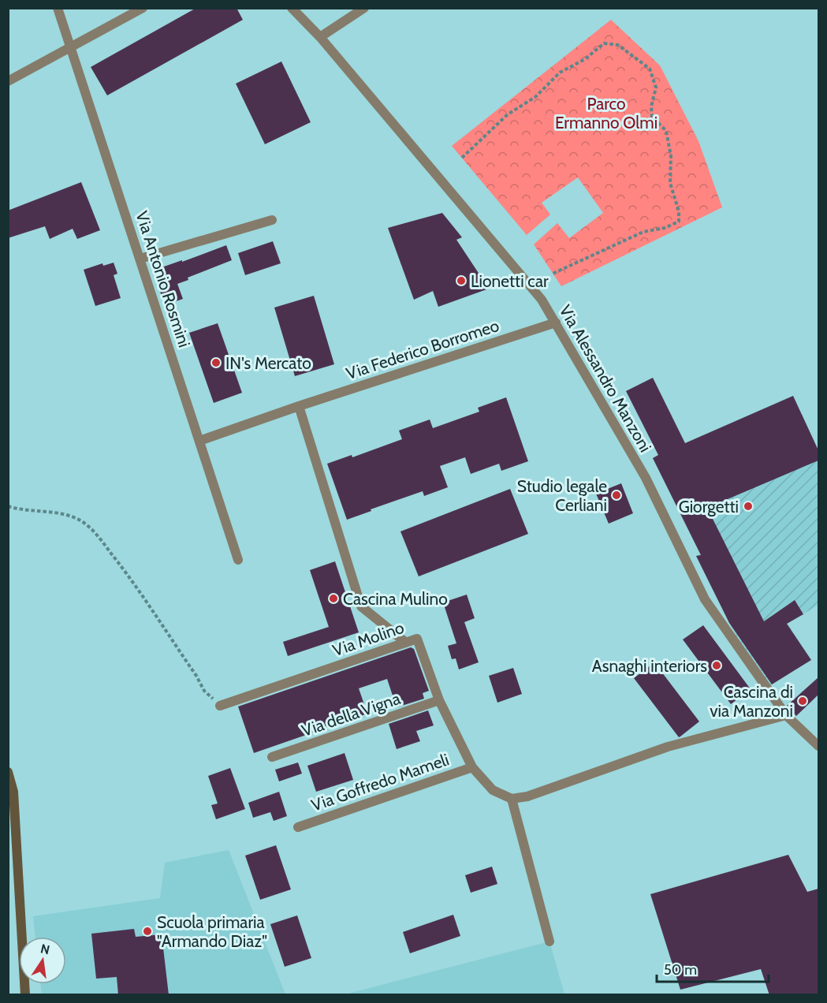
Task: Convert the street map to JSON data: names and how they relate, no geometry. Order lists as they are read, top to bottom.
{
  "streets": {
    "street": [
      "Via Antonio Rosmini",
      "Via Federico Borromeo",
      "Via Alessandro Manzoni",
      "Via Molino",
      "Via della Vigna",
      "Via Goffredo Mameli"
    ]
  },
  "crossings": [
    ["Via Antonio Rosmini", "Via Federico Borromeo"],
    ["Via Federico Borromeo", "Via Alessandro Manzoni"],
    ["Via Molino", "Via della Vigna"],
    ["Via Molino", "Via Goffredo Mameli"]
  ],
  "parks": ["Parco Ermanno Olmi"],
  "places": [
    "Lionetti car",
    "IN's Mercato",
    "Studio legale Cerliani",
    "Giorgetti",
    "Cascina Mulino",
    "Asnaghi interiors",
    "Cascina di via Manzoni",
    "Scuola primaria \"Armando Diaz\""
  ],
  "scale_bar": "50 m",
  "north": "top"
}
